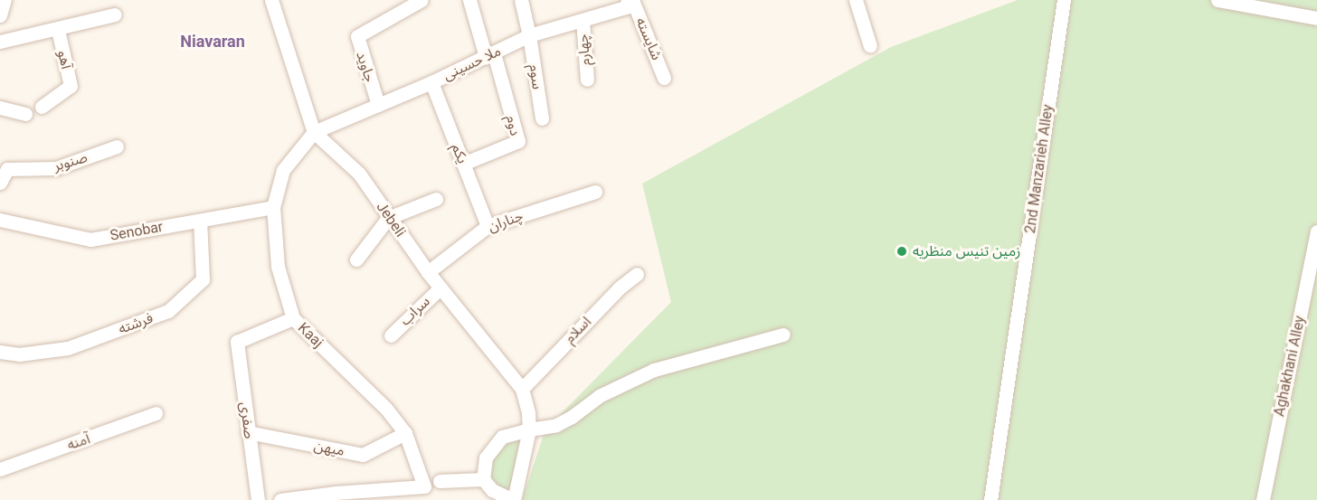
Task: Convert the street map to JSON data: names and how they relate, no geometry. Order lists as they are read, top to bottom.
{
  "streets": {
    "street": [
      "شایسته",
      "چهارم",
      "آهو",
      "ملا حسینی",
      "جاوید",
      "سوم",
      "دوم",
      "یکم",
      "صنوبر",
      "2nd Manzarieh Alley",
      "Jebeli",
      "چناران",
      "Senobar",
      "سراب",
      "فرشته",
      "اسلام",
      "Kaaj",
      "Aghakhani Alley",
      "صفری",
      "آمنه",
      "میهن"
    ]
  },
  "crossings": [
    ["چهارم", "ملا حسینی"],
    ["ملا حسینی", "جاوید"],
    ["ملا حسینی", "سوم"],
    ["ملا حسینی", "دوم"],
    ["ملا حسینی", "یکم"],
    ["ملا حسینی", "Jebeli"],
    ["ملا حسینی", "Kaaj"],
    ["دوم", "یکم"],
    ["یکم", "چناران"],
    ["Jebeli", "چناران"],
    ["Jebeli", "سراب"],
    ["Jebeli", "اسلام"],
    ["Jebeli", "Kaaj"],
    ["Senobar", "فرشته"],
    ["Senobar", "Kaaj"],
    ["Kaaj", "صفری"],
    ["Kaaj", "میهن"],
    ["صفری", "میهن"]
  ],
  "districts": ["Niavaran"],
  "places": ["زمین تنیس منظریه"]
}
